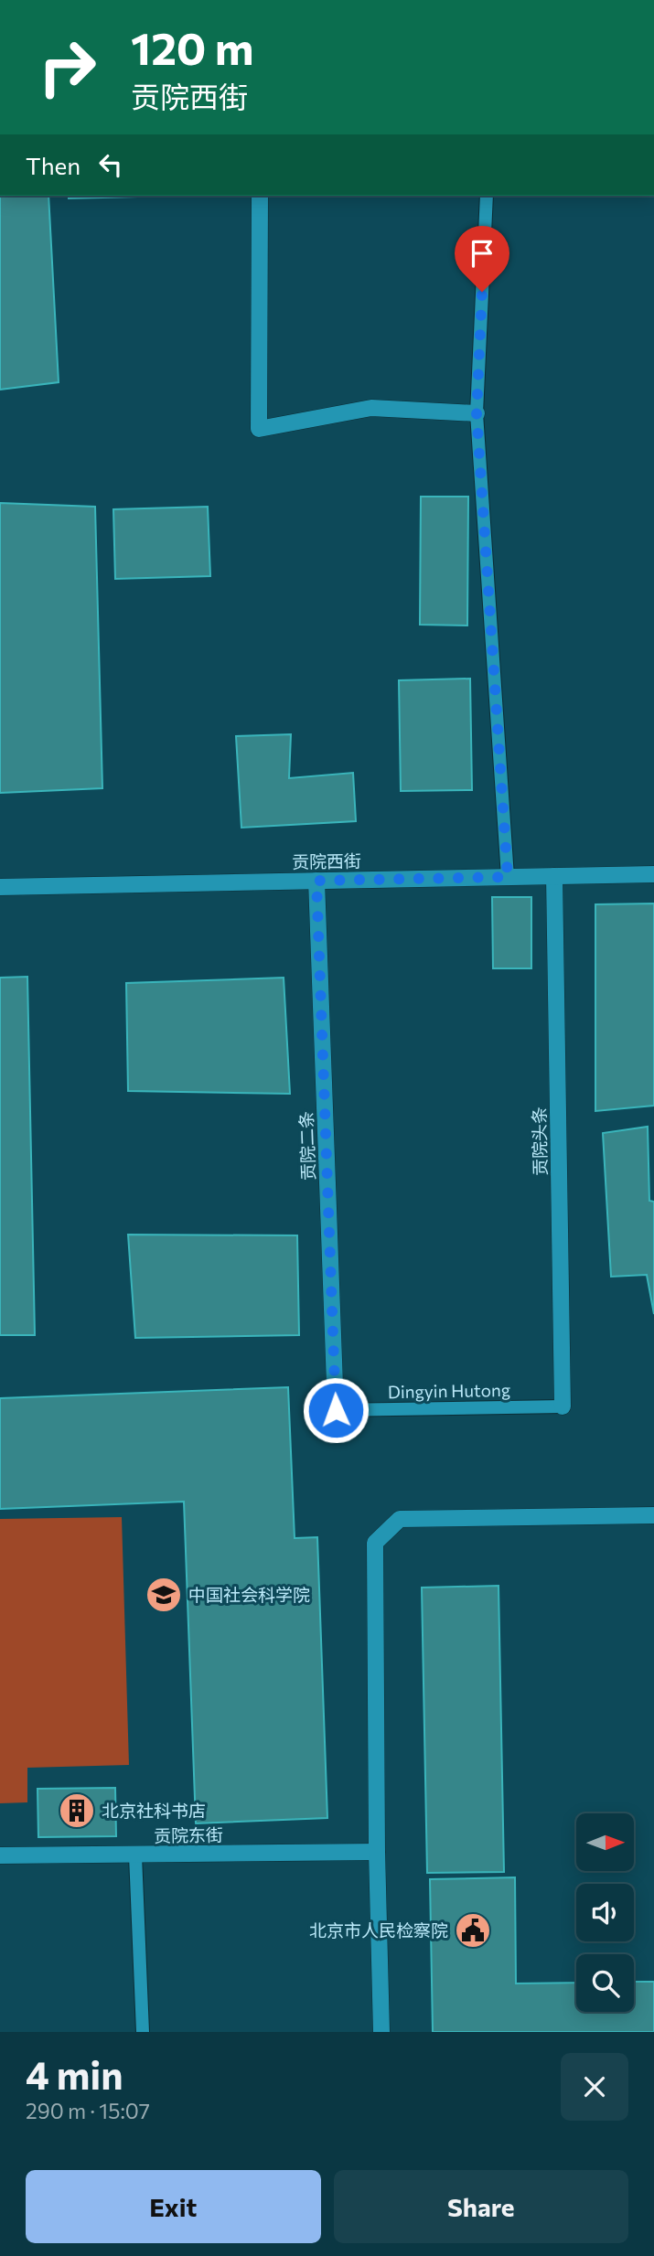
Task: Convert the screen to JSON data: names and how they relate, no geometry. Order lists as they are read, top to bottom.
{
  "streets": {
    "street": [
      "贡院西街",
      "贡院头条",
      "贡院二条",
      "贡院东街"
    ],
    "lane": ["Dingyin Hutong"]
  },
  "crossings": [
    ["贡院西街", "贡院头条"],
    ["贡院西街", "贡院二条"],
    ["贡院头条", "Dingyin Hutong"],
    ["贡院二条", "Dingyin Hutong"]
  ],
  "places": {
    "school or university": ["中国社会科学院"],
    "building": ["北京社科书店"],
    "public building": ["北京市人民检察院"]
  },
  "north": "right",
  "page": {
    "turn": ["120 m", "贡院西街"],
    "then": "Then",
    "heading": ["4 min", "290 m · 15:07"],
    "buttons": ["Exit", "Share"]
  }
}
